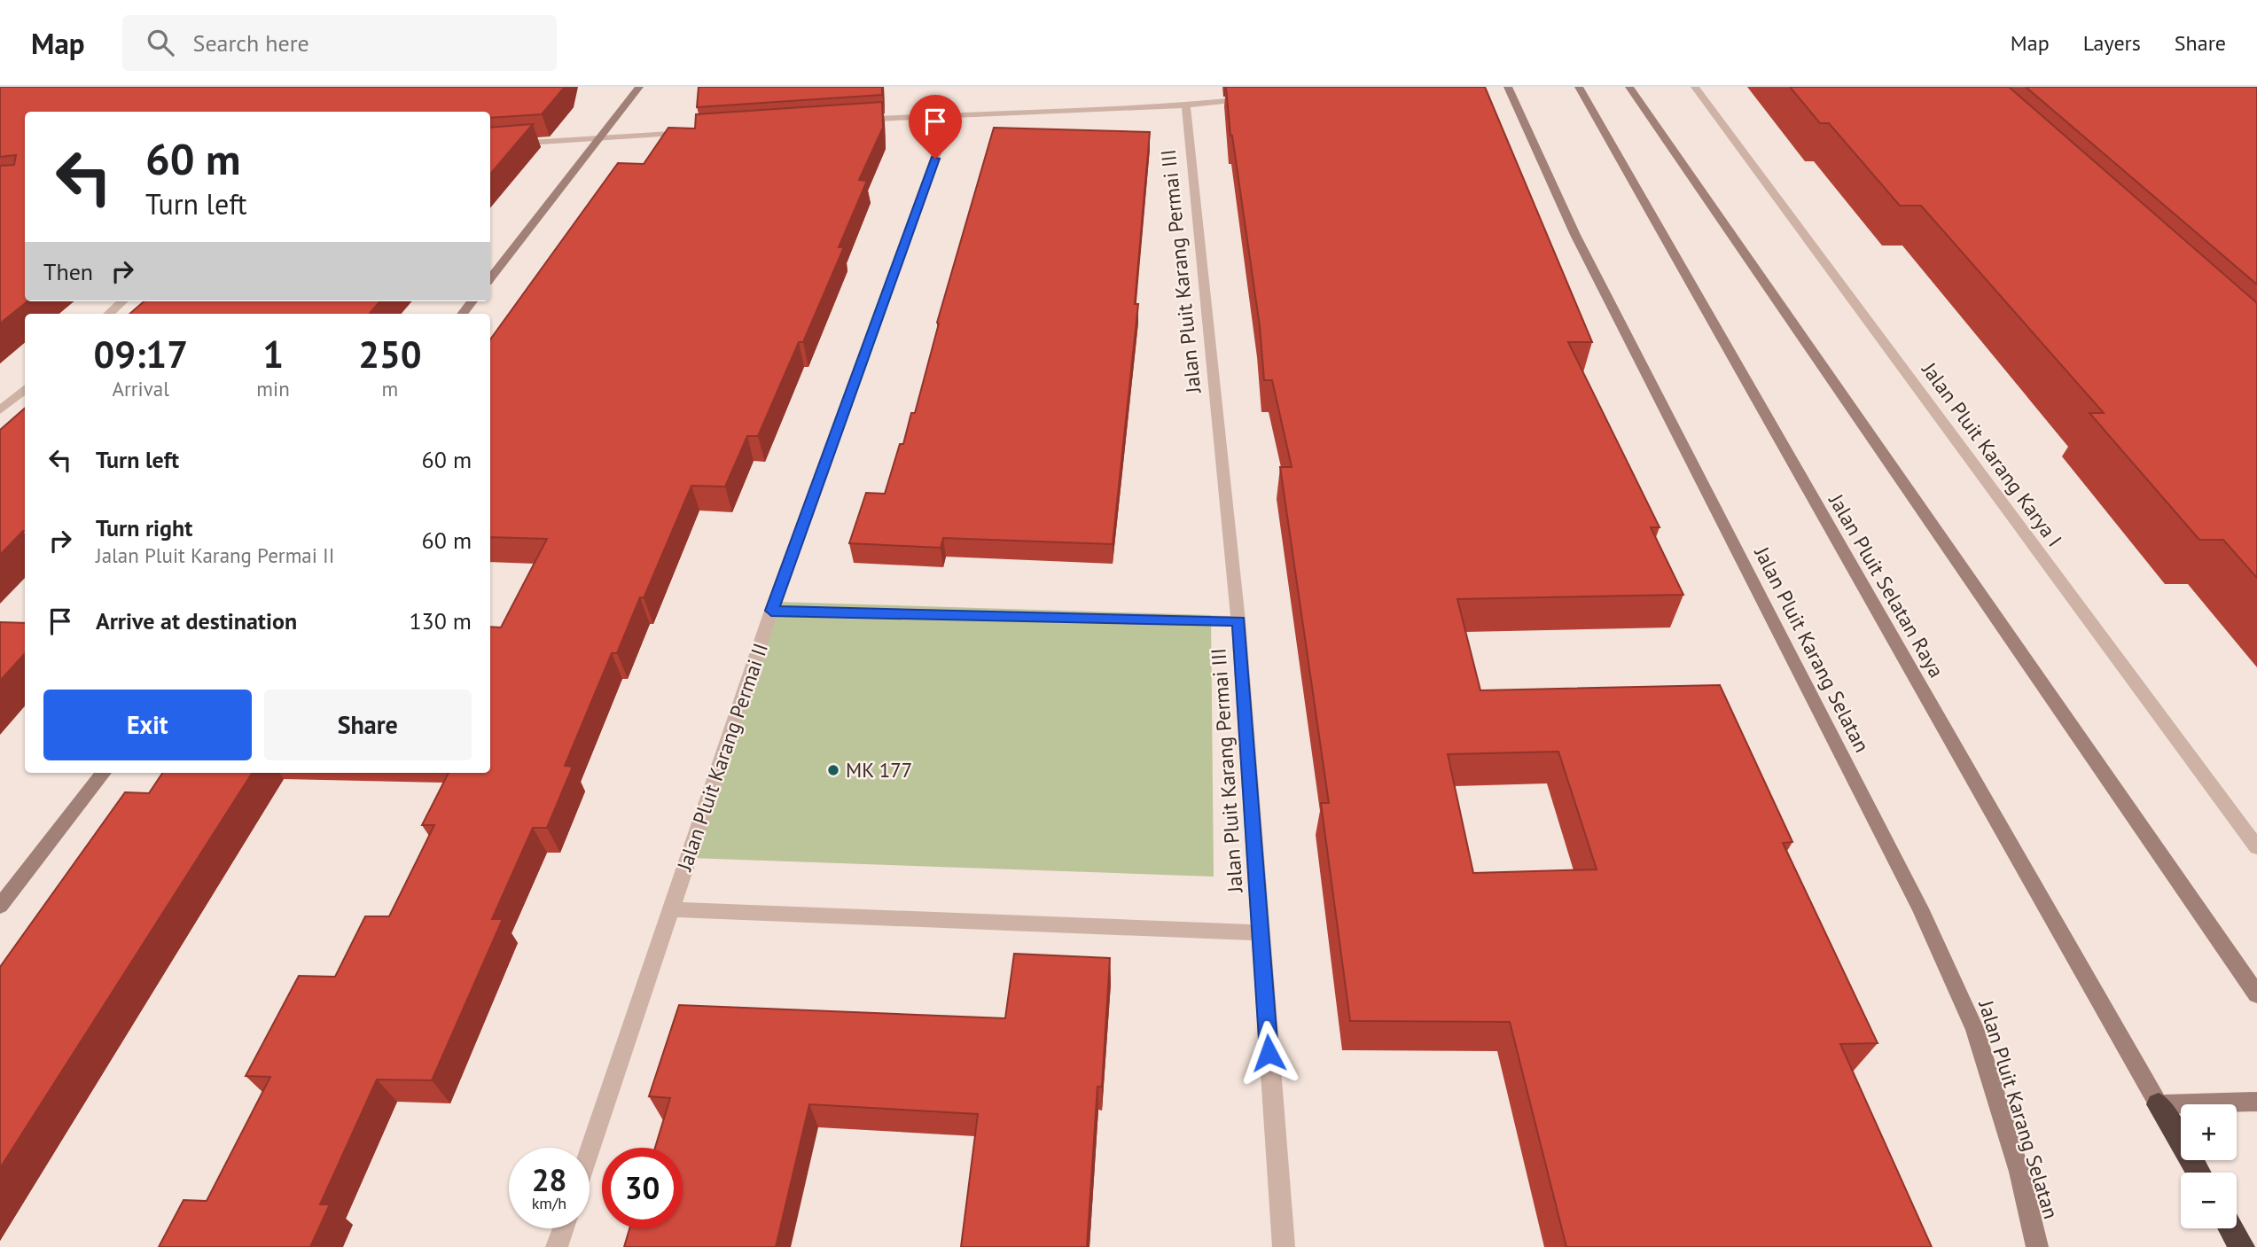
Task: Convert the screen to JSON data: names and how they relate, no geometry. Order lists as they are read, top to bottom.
{
  "streets": {
    "main road": ["Jalan Pluit Selatan Raya", "Jalan Pluit Karang Selatan"],
    "street": ["Jalan Pluit Karang Permai III", "Jalan Pluit Karang Karya I", "Jalan Pluit Karang Permai II"]
  },
  "places": ["MK 177"],
  "page": {
    "header": "Map",
    "search": "Search here",
    "nav": ["Map", "Layers", "Share"],
    "turn": ["60 m", "Turn left"],
    "then": "Then",
    "eta": [
      "09:17",
      "Arrival",
      "1",
      "min",
      "250",
      "m"
    ],
    "list": [
      {
        "name": "Turn left",
        "value": "60 m"
      },
      {
        "name": "Turn right",
        "note": "Jalan Pluit Karang Permai II",
        "value": "60 m"
      },
      {
        "name": "Arrive at destination",
        "value": "130 m"
      }
    ],
    "buttons": ["Exit", "Share"],
    "map_buttons": ["+", "−"],
    "speed": "28 km/h",
    "limit": "30"
  }
}
